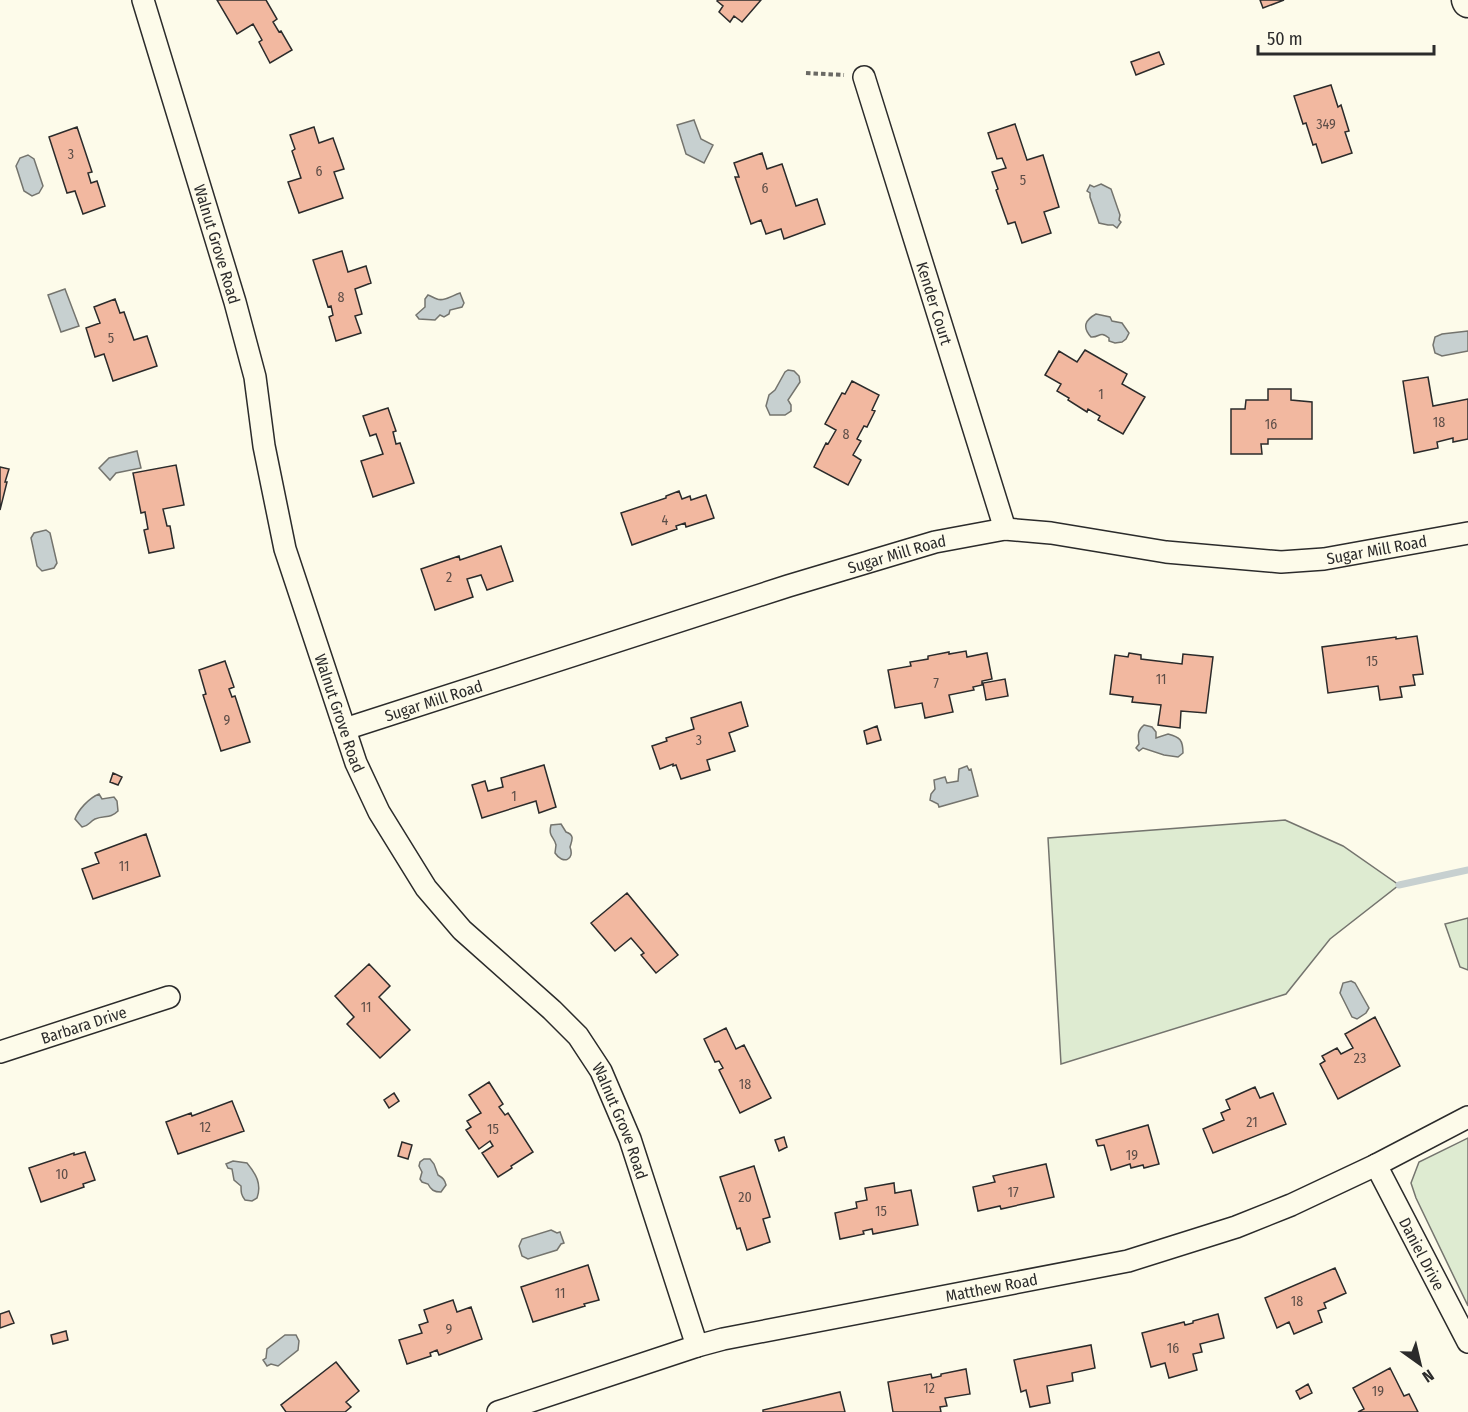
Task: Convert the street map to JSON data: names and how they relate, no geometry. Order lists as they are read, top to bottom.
{
  "streets": {
    "street": [
      "Walnut Grove Road",
      "Kender Court",
      "Sugar Mill Road",
      "Barbara Drive",
      "Daniel Drive",
      "Matthew Road"
    ]
  },
  "crossings": [
    ["Walnut Grove Road", "Sugar Mill Road"],
    ["Walnut Grove Road", "Matthew Road"],
    ["Kender Court", "Sugar Mill Road"],
    ["Daniel Drive", "Matthew Road"]
  ],
  "house_numbers": [
    "349",
    "3",
    "6",
    "5",
    "6",
    "8",
    "5",
    "1",
    "18",
    "16",
    "8",
    "4",
    "2",
    "15",
    "11",
    "7",
    "9",
    "3",
    "1",
    "11",
    "11",
    "23",
    "18",
    "21",
    "12",
    "15",
    "19",
    "10",
    "17",
    "20",
    "15",
    "11",
    "18",
    "9",
    "16",
    "12",
    "19"
  ],
  "scale_bar": "50 m",
  "north": "bottom right"
}
